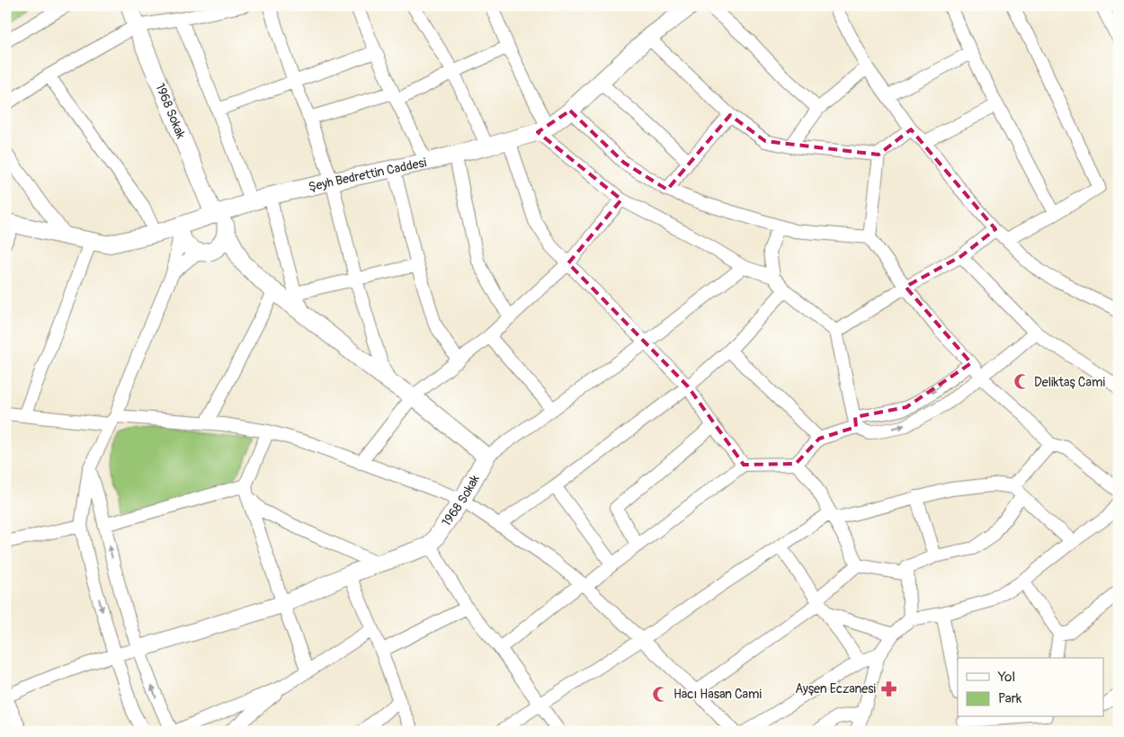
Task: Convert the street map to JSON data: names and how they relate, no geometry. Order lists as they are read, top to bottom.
{
  "streets": {
    "street": ["1968 Sokak", "Şeyh Bedrettin Caddesi"]
  },
  "crossings": [
    ["1968 Sokak", "Şeyh Bedrettin Caddesi"]
  ],
  "places": {
    "mosque": ["Deliktaş Cami", "Hacı Hasan Cami"],
    "pharmacy": ["Ayşen Eczanesi"]
  },
  "legend": ["Yol", "Park"]
}
